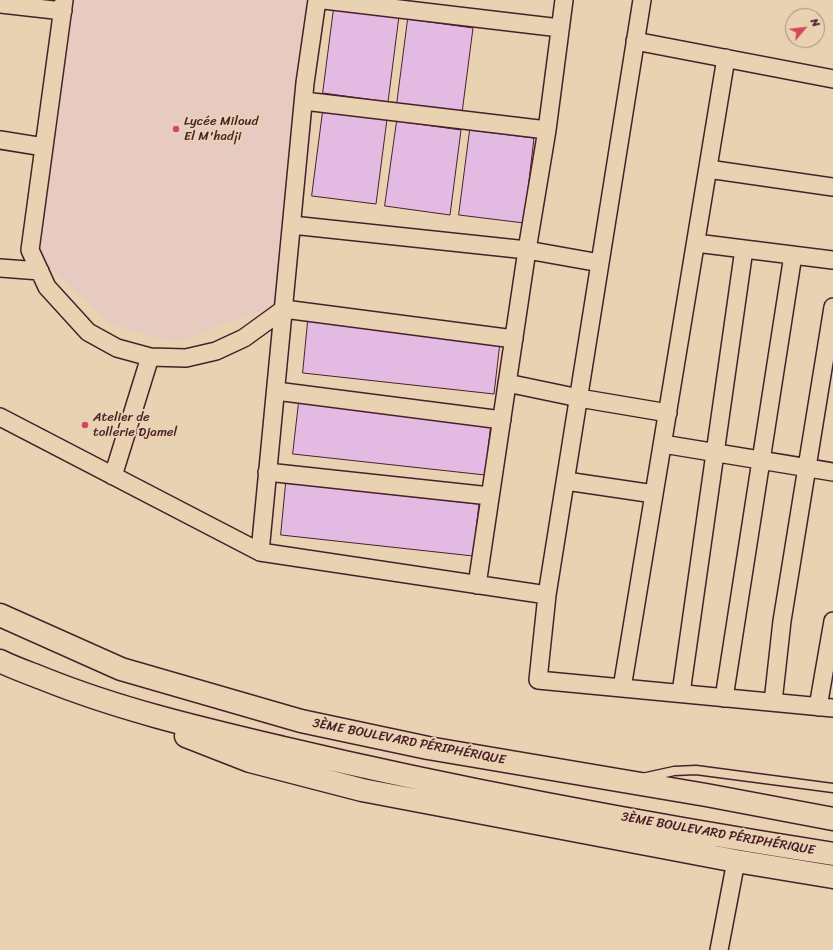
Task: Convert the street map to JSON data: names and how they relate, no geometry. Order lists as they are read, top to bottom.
{
  "streets": {
    "highway": ["3ÈME BOULEVARD PÉRIPHÉRIQUE"]
  },
  "places": ["Lycée Miloud El M'hadji", "Atelier de tollerie Djamel"],
  "north": "top right"
}
